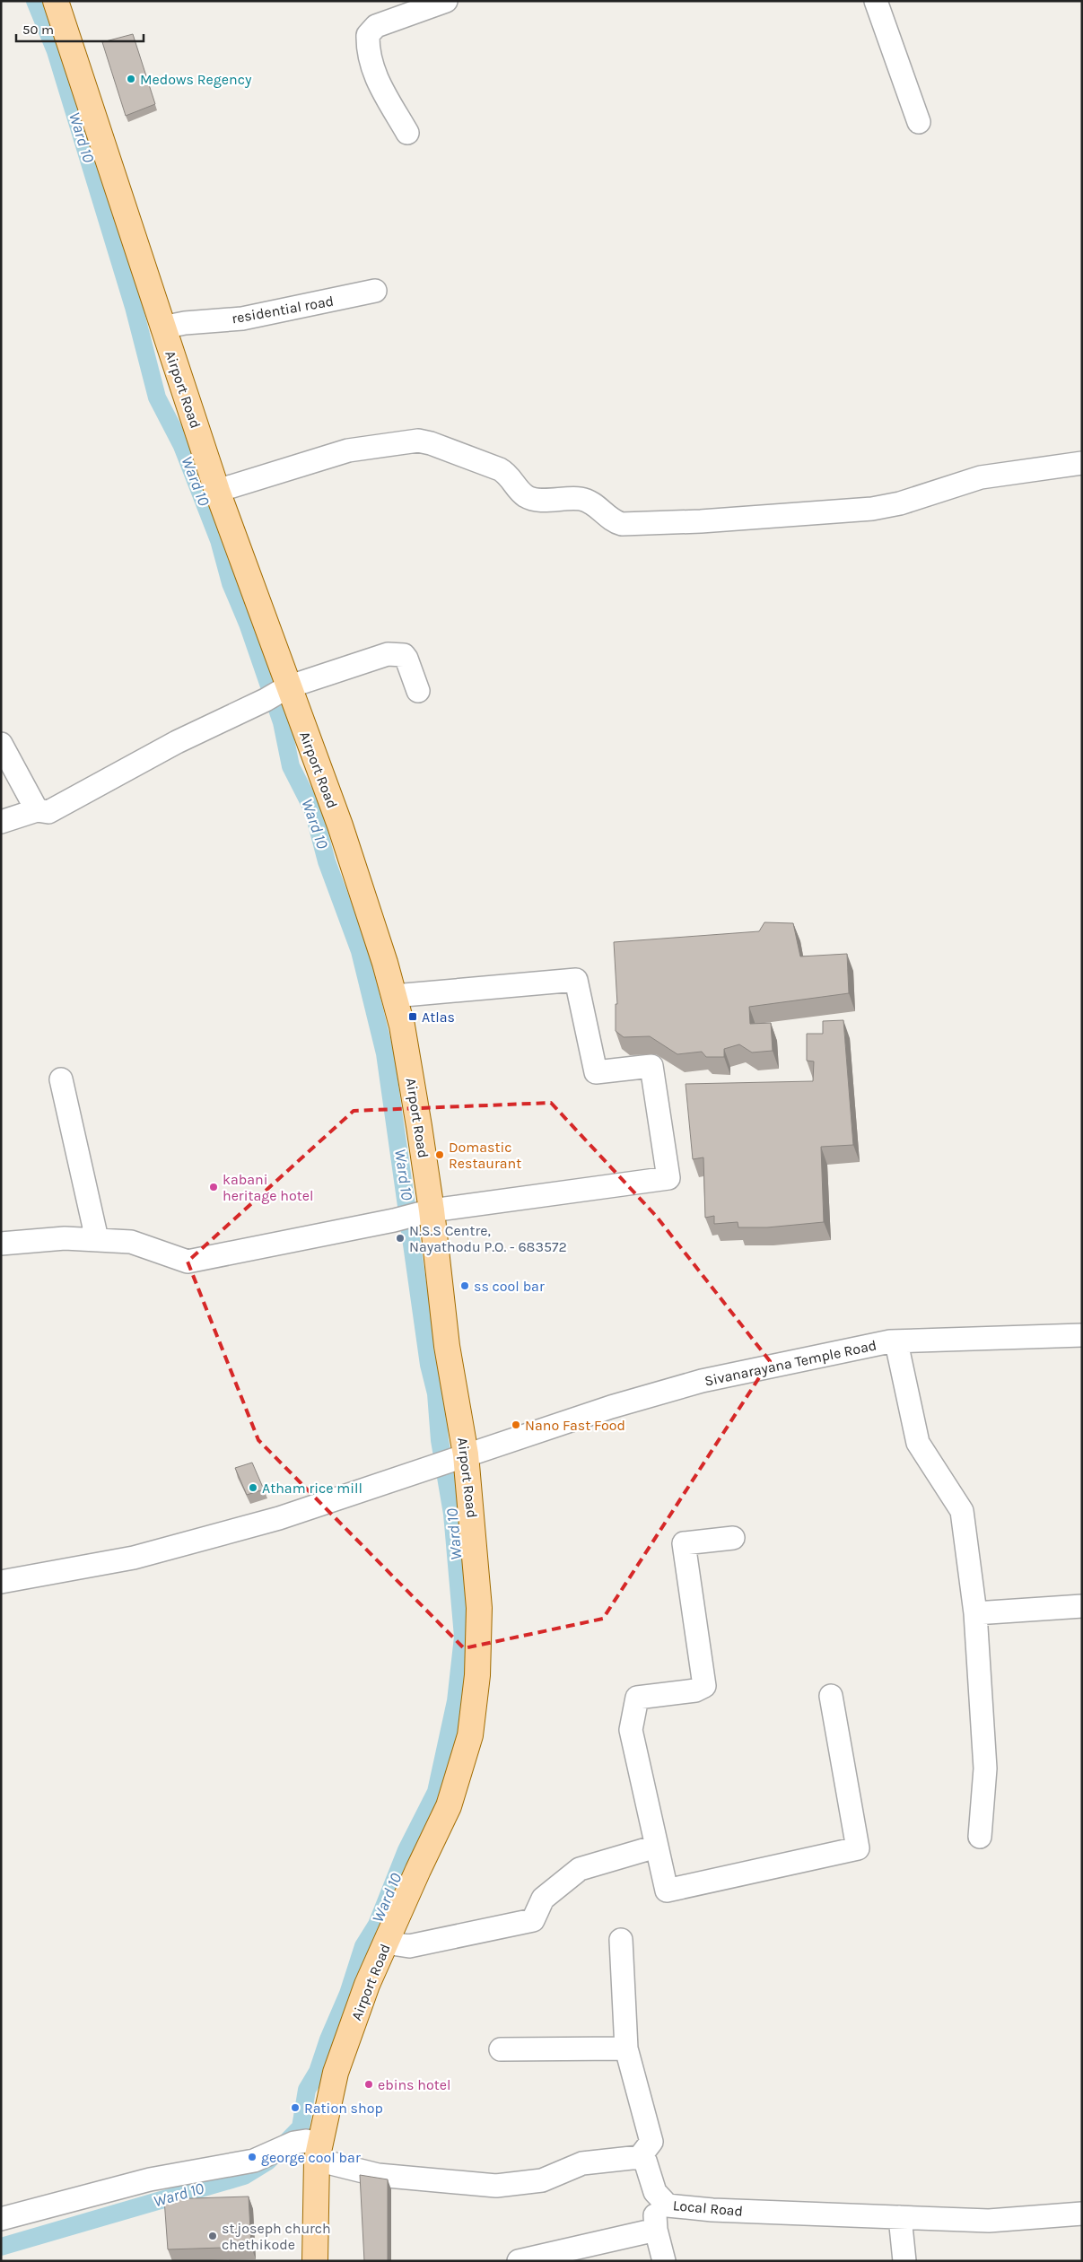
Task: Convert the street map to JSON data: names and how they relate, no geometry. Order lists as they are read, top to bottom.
{
  "streets": {
    "main road": ["Airport Road"],
    "street": ["residential road", "Sivanarayana Temple Road", "Local Road"]
  },
  "crossings": [
    ["residential road", "Airport Road"],
    ["Airport Road", "Sivanarayana Temple Road"]
  ],
  "water": ["Ward 10"],
  "places": {
    "other": [
      "Medows Regency",
      "Domastic Restaurant",
      "kabani heritage hotel",
      "N.S.S Centre, Nayathodu P.O. - 683572",
      "ss cool bar",
      "Nano Fast Food",
      "Atham rice mill",
      "ebins hotel",
      "Ration shop",
      "george cool bar",
      "st.joseph church chethikode"
    ],
    "transit": ["Atlas"]
  },
  "scale_bar": "50 m"
}
